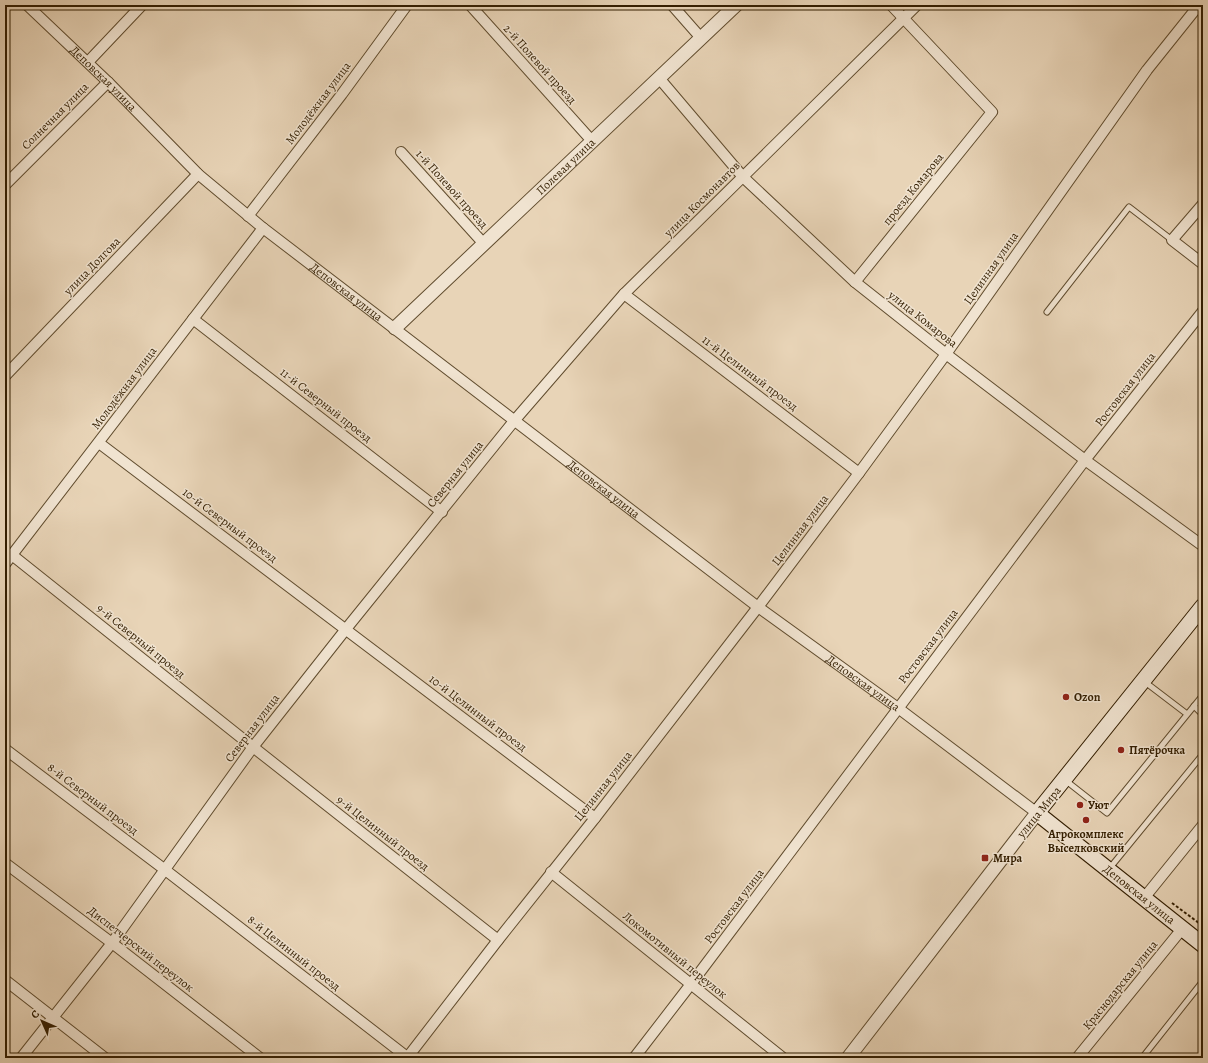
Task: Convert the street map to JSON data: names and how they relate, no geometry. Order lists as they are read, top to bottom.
{
  "streets": {
    "main road": ["Деповская улица", "улица Мира"],
    "street": [
      "2-й Полевой проезд",
      "Молодёжная улица",
      "Солнечная улица",
      "Полевая улица",
      "1-й Полевой проезд",
      "проезд Комарова",
      "улица Космонавтов",
      "улица Долгова",
      "Целинная улица",
      "улица Комарова",
      "11-й Целинный проезд",
      "Ростовская улица",
      "11-й Северный проезд",
      "Северная улица",
      "10-й Северный проезд",
      "9-й Северный проезд",
      "10-й Целинный проезд",
      "8-й Северный проезд",
      "9-й Целинный проезд",
      "Диспетчерский переулок",
      "8-й Целинный проезд",
      "Локомотивный переулок",
      "Краснодарская улица"
    ]
  },
  "crossings": [
    ["2-й Полевой проезд", "Полевая улица"],
    ["Деповская улица", "Молодёжная улица"],
    ["Деповская улица", "Солнечная улица"],
    ["Деповская улица", "Полевая улица"],
    ["Деповская улица", "улица Космонавтов"],
    ["Деповская улица", "улица Долгова"],
    ["Деповская улица", "Целинная улица"],
    ["Деповская улица", "Ростовская улица"],
    ["Деповская улица", "Северная улица"],
    ["Деповская улица", "улица Мира"],
    ["Деповская улица", "Краснодарская улица"],
    ["Молодёжная улица", "11-й Северный проезд"],
    ["Молодёжная улица", "10-й Северный проезд"],
    ["Молодёжная улица", "9-й Северный проезд"],
    ["Полевая улица", "1-й Полевой проезд"],
    ["Полевая улица", "улица Комарова"],
    ["проезд Комарова", "улица Космонавтов"],
    ["проезд Комарова", "улица Комарова"],
    ["улица Космонавтов", "улица Комарова"],
    ["улица Космонавтов", "11-й Целинный проезд"],
    ["улица Космонавтов", "Северная улица"],
    ["Целинная улица", "улица Комарова"],
    ["Целинная улица", "11-й Целинный проезд"],
    ["Целинная улица", "10-й Целинный проезд"],
    ["Целинная улица", "9-й Целинный проезд"],
    ["Целинная улица", "8-й Целинный проезд"],
    ["Целинная улица", "Локомотивный переулок"],
    ["улица Комарова", "Ростовская улица"],
    ["Ростовская улица", "Локомотивный переулок"],
    ["11-й Северный проезд", "Северная улица"],
    ["Северная улица", "10-й Северный проезд"],
    ["Северная улица", "9-й Северный проезд"],
    ["Северная улица", "10-й Целинный проезд"],
    ["Северная улица", "8-й Северный проезд"],
    ["Северная улица", "9-й Целинный проезд"],
    ["Северная улица", "Диспетчерский переулок"],
    ["Северная улица", "8-й Целинный проезд"],
    ["10-й Северный проезд", "10-й Целинный проезд"],
    ["9-й Северный проезд", "9-й Целинный проезд"],
    ["8-й Северный проезд", "8-й Целинный проезд"]
  ],
  "places": {
    "other": [
      "Ozon",
      "Пятёрочка",
      "Уют",
      "Агрокомплекс Выселковский"
    ],
    "transit": ["Мира"]
  },
  "north": "top left"
}
